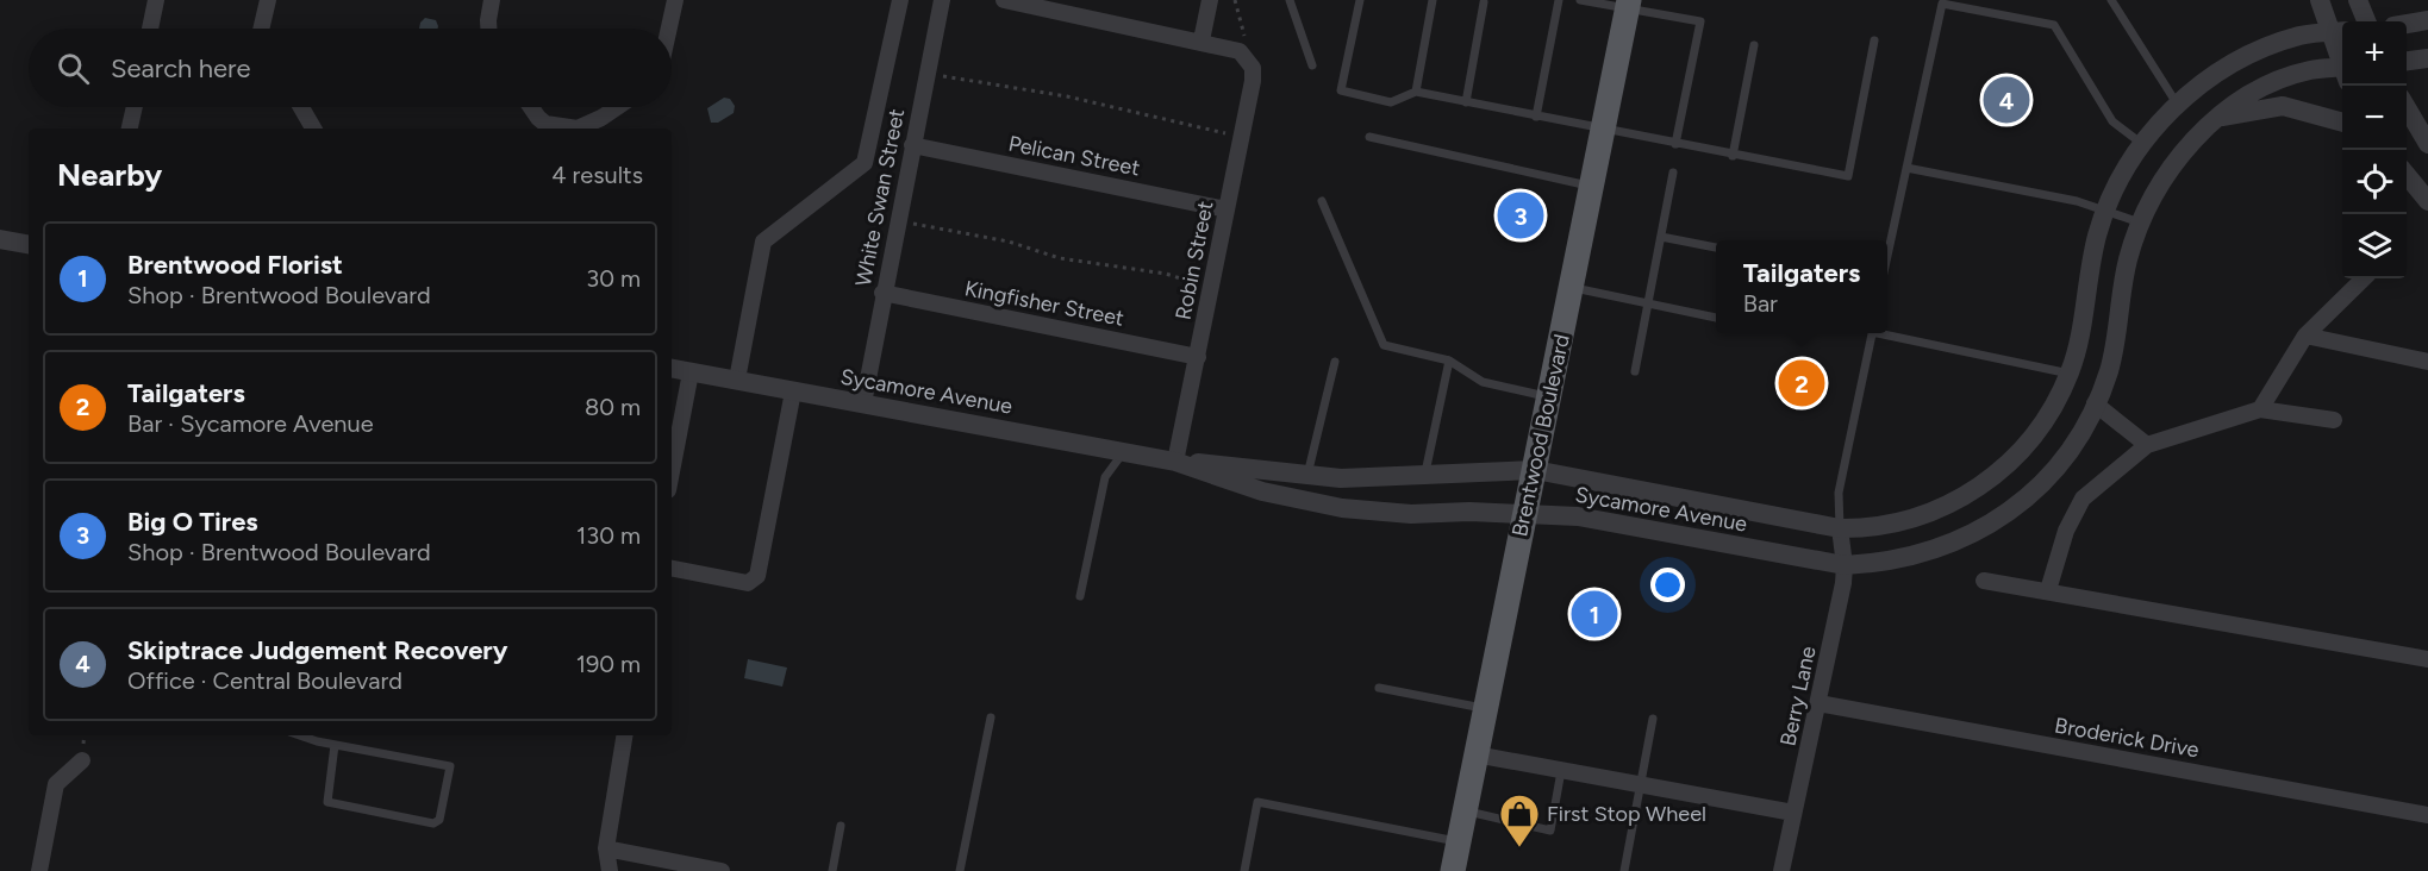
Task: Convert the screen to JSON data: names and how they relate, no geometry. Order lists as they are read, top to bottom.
{
  "streets": {
    "main road": ["Brentwood Boulevard"],
    "street": [
      "Pelican Street",
      "White Swan Street",
      "Robin Street",
      "Kingfisher Street",
      "Sycamore Avenue",
      "Berry Lane",
      "Broderick Drive"
    ]
  },
  "crossings": [
    ["Pelican Street", "White Swan Street"],
    ["Pelican Street", "Robin Street"],
    ["White Swan Street", "Kingfisher Street"],
    ["White Swan Street", "Sycamore Avenue"],
    ["Robin Street", "Kingfisher Street"],
    ["Robin Street", "Sycamore Avenue"],
    ["Sycamore Avenue", "Brentwood Boulevard"],
    ["Sycamore Avenue", "Berry Lane"],
    ["Berry Lane", "Broderick Drive"]
  ],
  "places": {
    "shop": ["First Stop Wheel"]
  },
  "page": {
    "map_buttons": ["+", "−"],
    "search": "Search here",
    "pins": [
      "4",
      "3",
      "2",
      "1"
    ],
    "heading": ["Nearby", "4 results"],
    "list": [
      {
        "mark": "1",
        "name": "Brentwood Florist",
        "note": "Shop · Brentwood Boulevard",
        "value": "30 m"
      },
      {
        "mark": "2",
        "name": "Tailgaters",
        "note": "Bar · Sycamore Avenue",
        "value": "80 m"
      },
      {
        "mark": "3",
        "name": "Big O Tires",
        "note": "Shop · Brentwood Boulevard",
        "value": "130 m"
      },
      {
        "mark": "4",
        "name": "Skiptrace Judgement Recovery",
        "note": "Office · Central Boulevard",
        "value": "190 m"
      }
    ],
    "popup": ["Tailgaters", "Bar"]
  }
}
